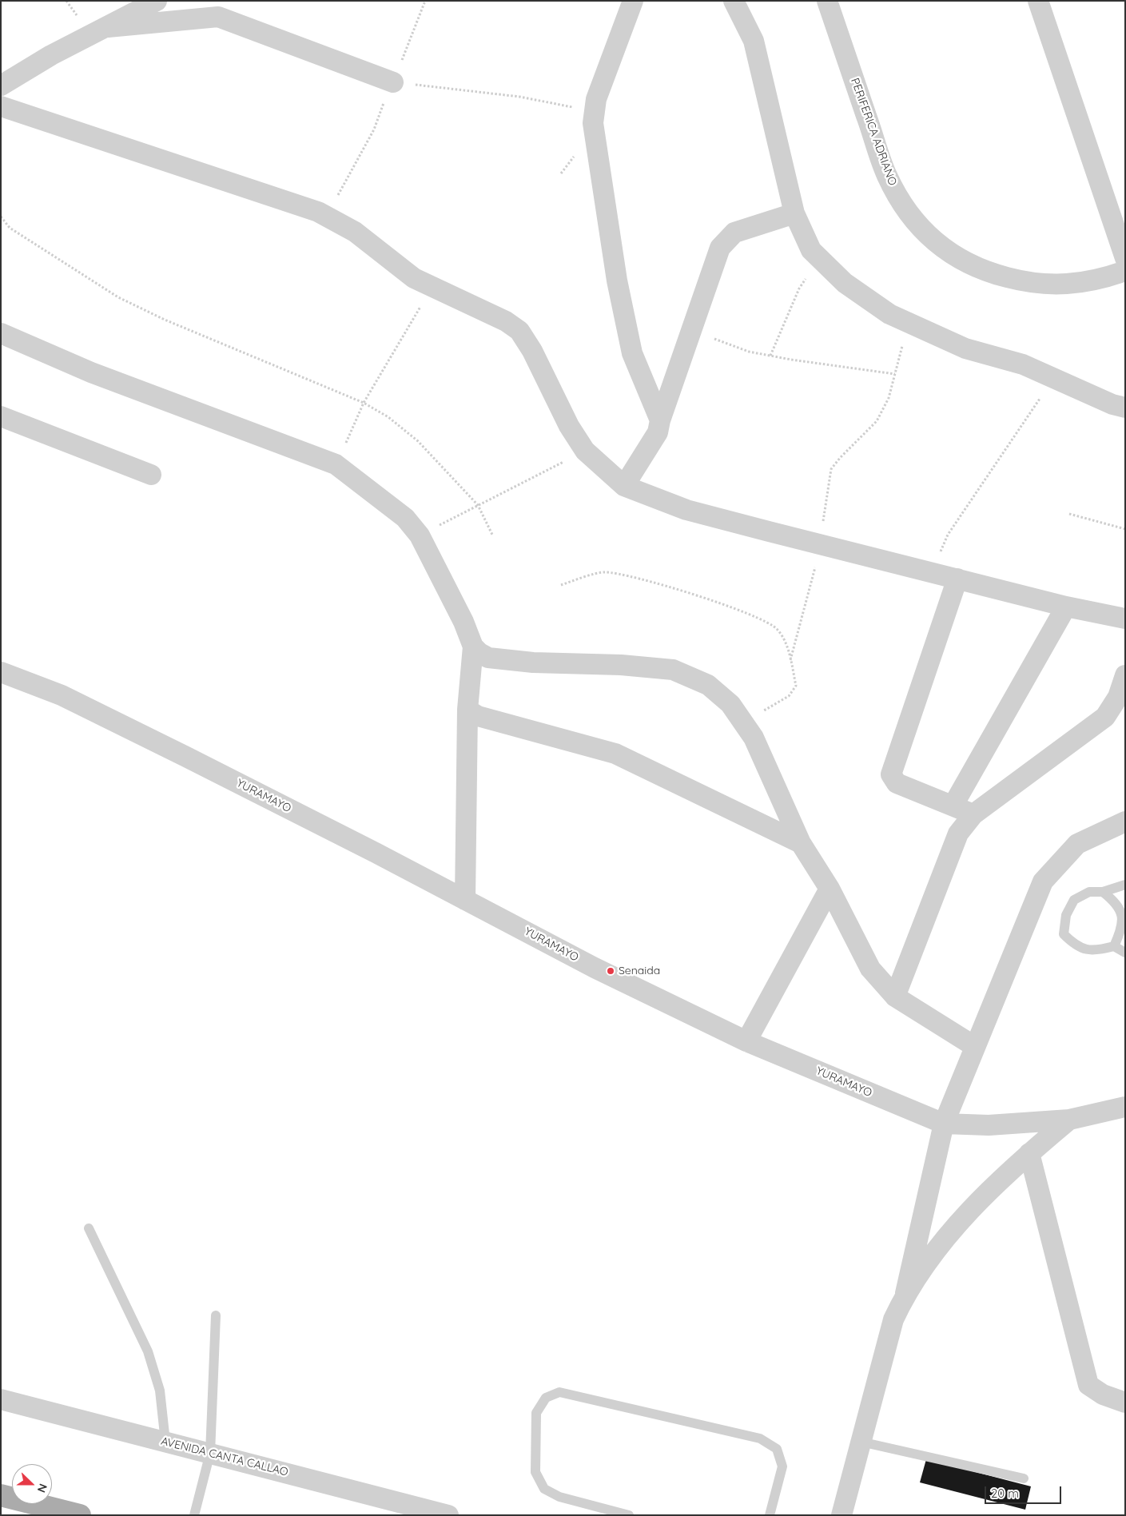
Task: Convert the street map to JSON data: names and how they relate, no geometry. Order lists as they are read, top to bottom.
{
  "streets": {
    "street": ["PERIFERICA ADRIANO", "YURAMAYO", "AVENIDA CANTA CALLAO"]
  },
  "places": ["Senaida"],
  "scale_bar": "20 m",
  "north": "right"
}
